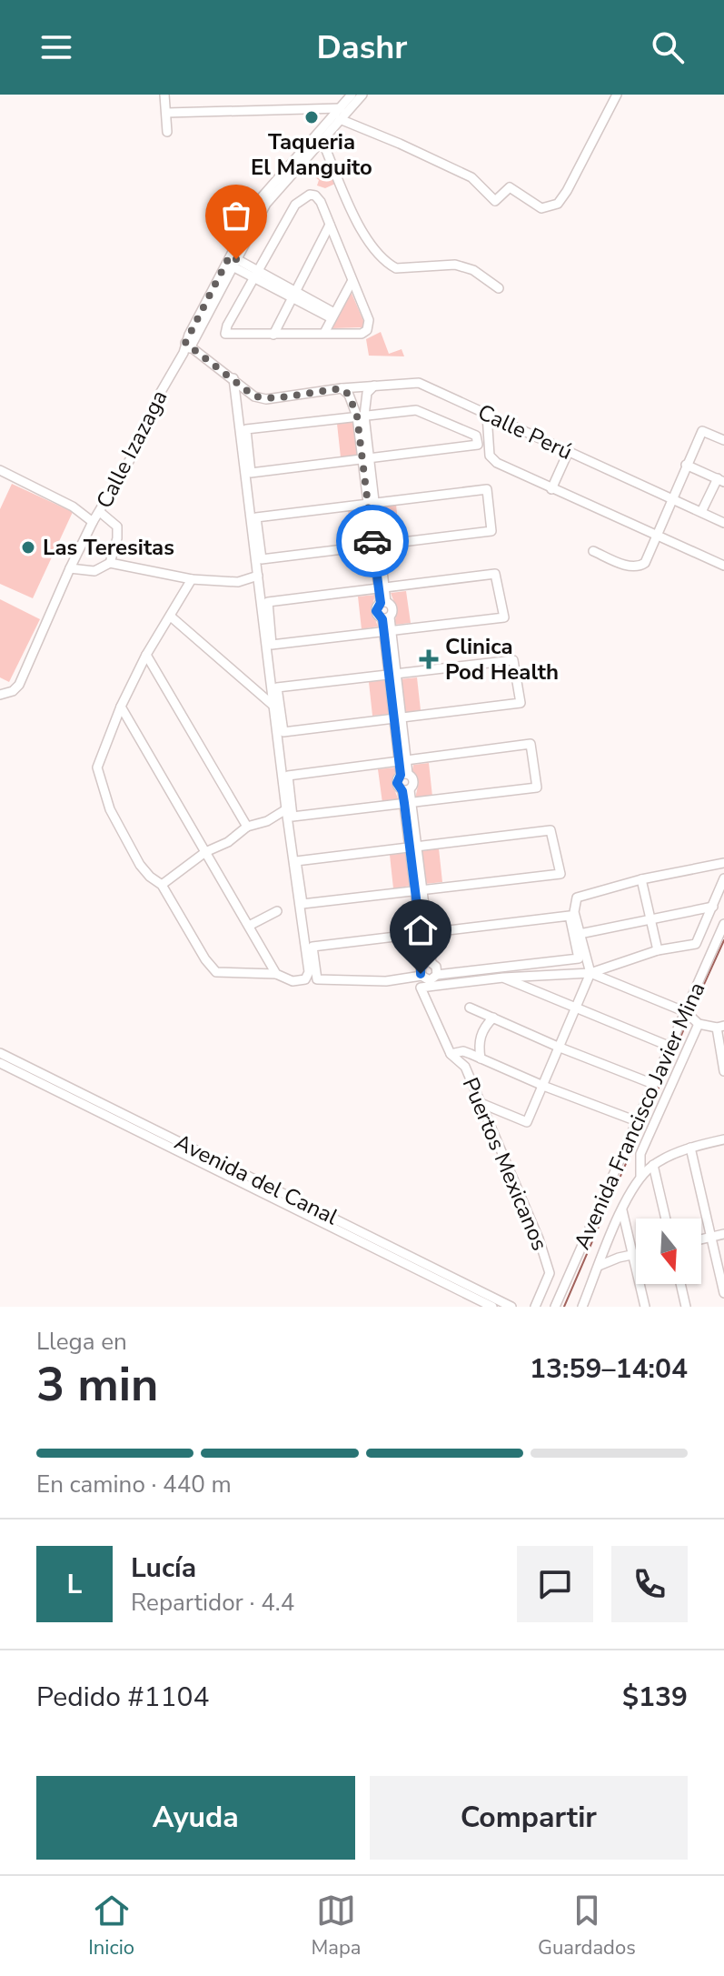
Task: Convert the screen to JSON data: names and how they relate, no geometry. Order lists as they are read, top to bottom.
{
  "streets": {
    "street": [
      "Calle Perú",
      "Calle Izazaga",
      "Avenida Francisco Javier Mina",
      "Puertos Mexicanos",
      "Avenida del Canal"
    ]
  },
  "crossings": [
    ["Calle Perú", "Calle Izazaga"]
  ],
  "places": {
    "other": ["Taqueria El Manguito", "Las Teresitas"],
    "health": ["Clinica Pod Health"]
  },
  "north": "bottom",
  "page": {
    "header": "Dashr",
    "heading": ["3 min", "Llega en", "13:59–14:04"],
    "panel": [
      "Lucía",
      "Repartidor · 4.4",
      "Pedido #1104",
      "$139"
    ],
    "bar": "En camino · 440 m",
    "round": "L",
    "buttons": ["Ayuda", "Compartir"],
    "tabs": ["Inicio", "Mapa", "Guardados"]
  }
}
